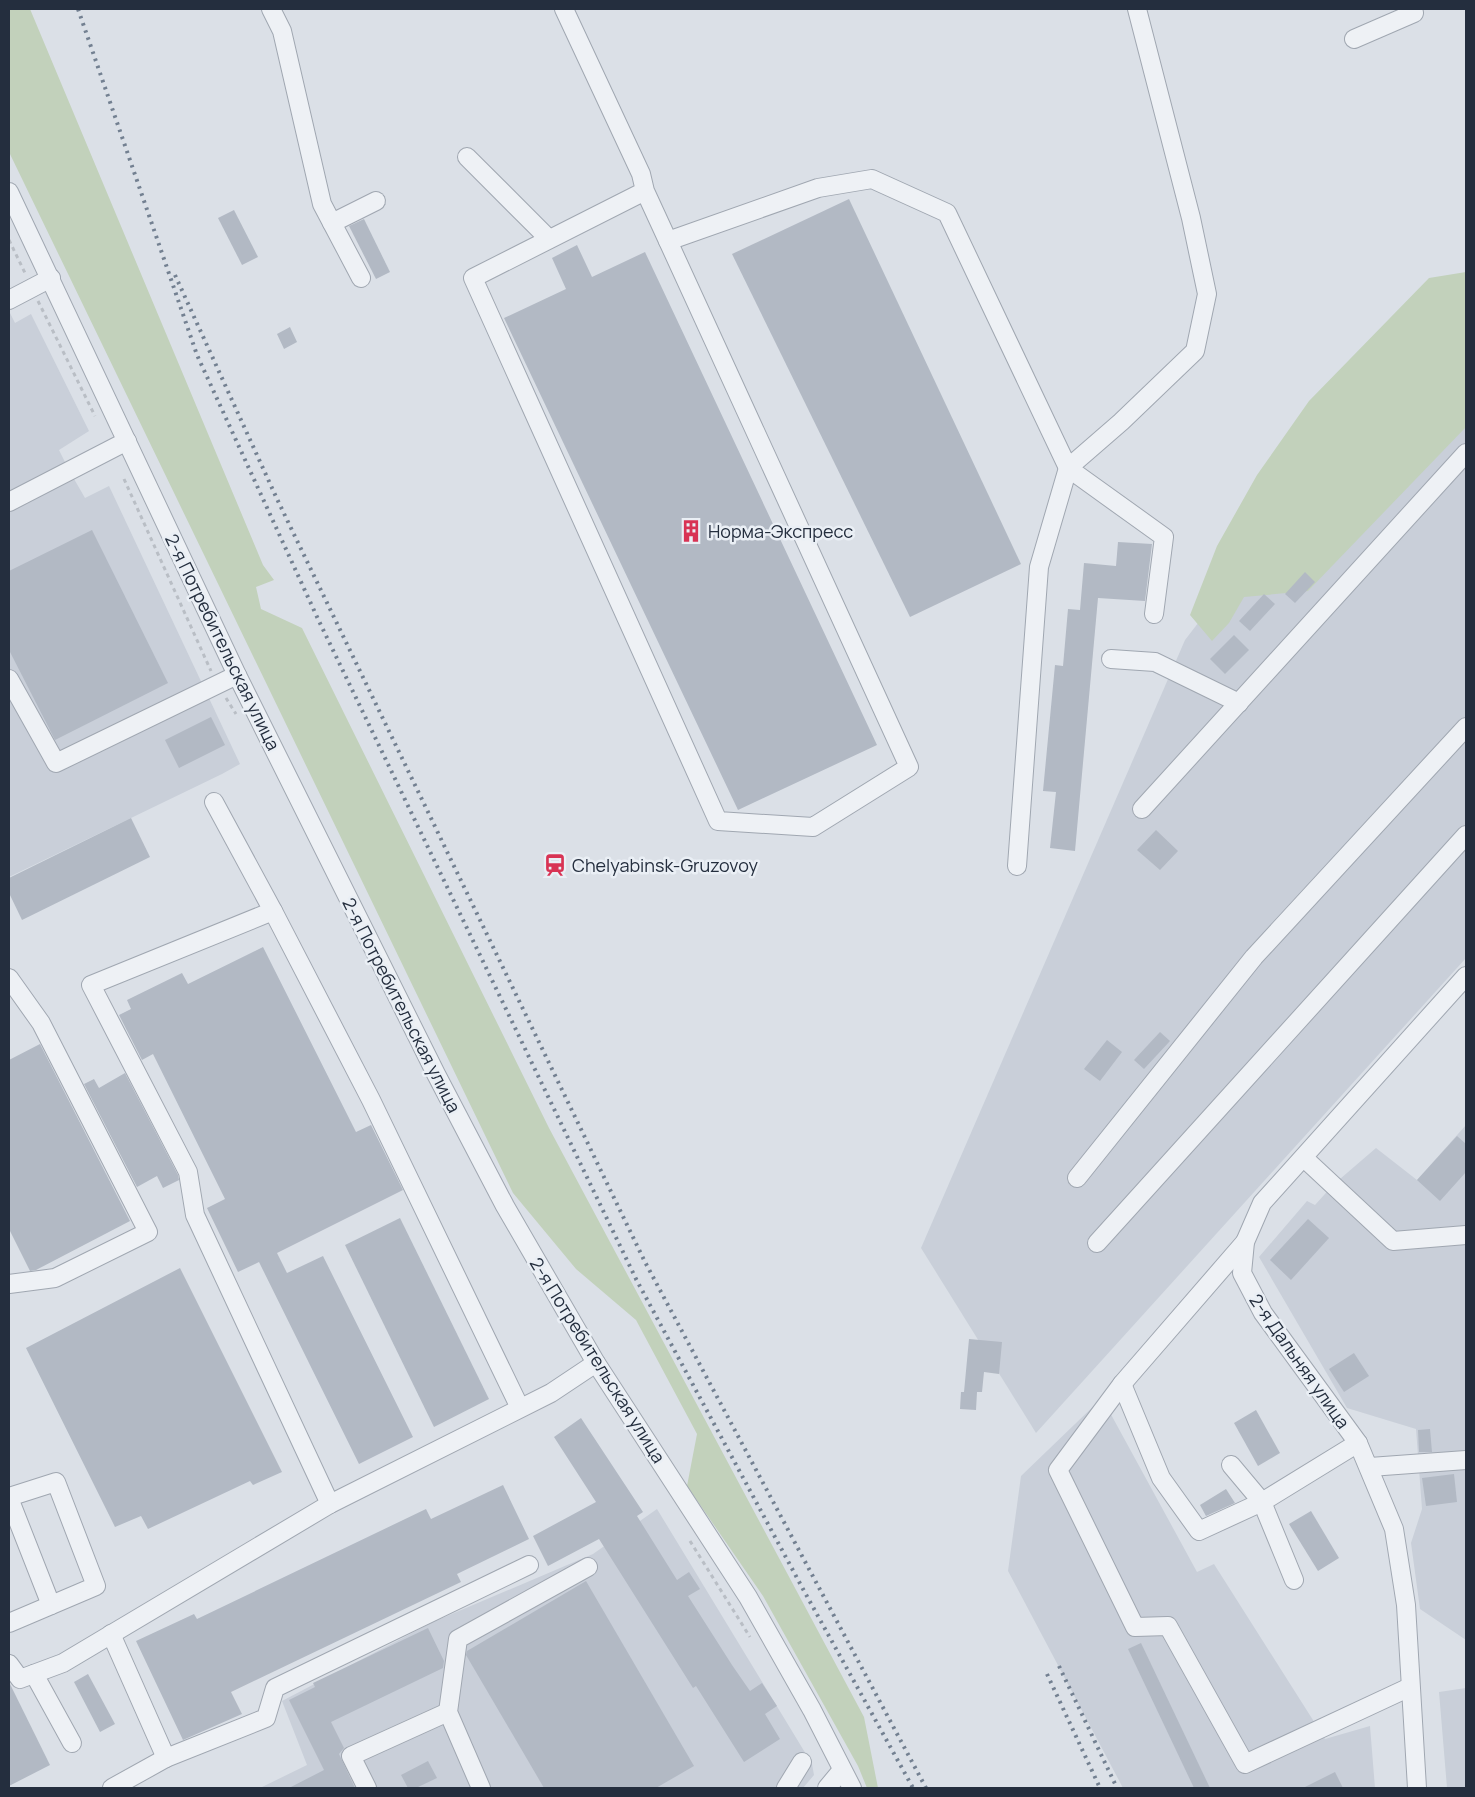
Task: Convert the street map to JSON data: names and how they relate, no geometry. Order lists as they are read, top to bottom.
{
  "streets": {
    "street": ["2-я Потребительская улица", "2-я Дальняя улица"]
  },
  "places": {
    "building": ["Норма-Экспресс"],
    "station": ["Chelyabinsk-Gruzovoy"]
  }
}
